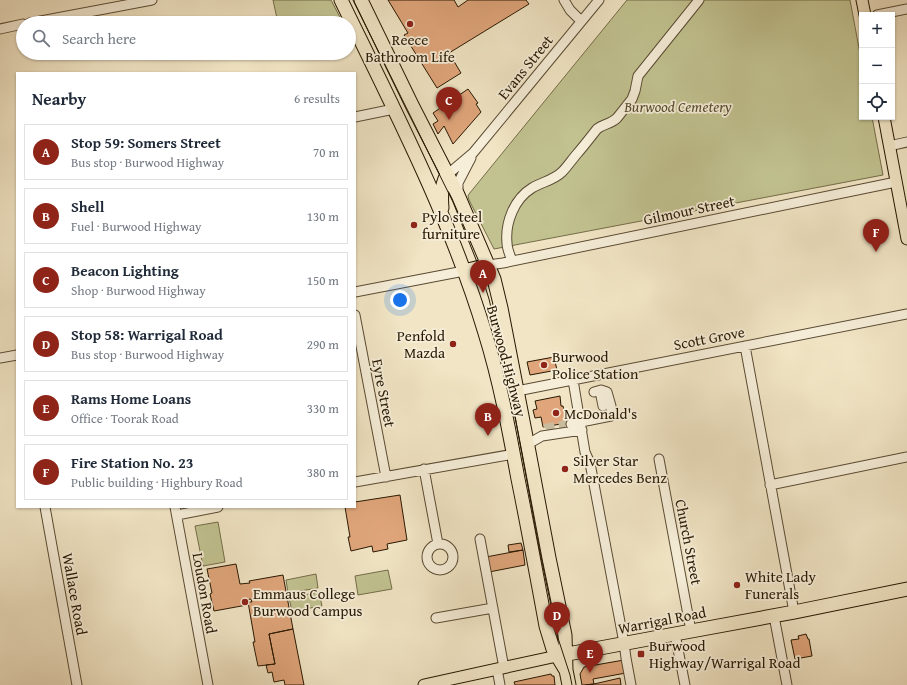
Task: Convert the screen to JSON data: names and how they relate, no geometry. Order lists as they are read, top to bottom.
{
  "streets": {
    "highway": ["Burwood Highway", "Warrigal Road"],
    "street": [
      "Evans Street",
      "Gilmour Street",
      "Scott Grove",
      "Eyre Street",
      "Church Street",
      "Loudon Road",
      "Wallace Road"
    ]
  },
  "crossings": [
    ["Evans Street", "Burwood Highway"],
    ["Gilmour Street", "Burwood Highway"],
    ["Scott Grove", "Burwood Highway"],
    ["Burwood Highway", "Warrigal Road"],
    ["Church Street", "Warrigal Road"]
  ],
  "parks": ["Burwood Cemetery"],
  "places": {
    "other": [
      "Reece Bathroom Life",
      "Pylo steel furniture",
      "Penfold Mazda",
      "Burwood Police Station",
      "McDonald's",
      "Silver Star Mercedes Benz",
      "White Lady Funerals",
      "Emmaus College Burwood Campus"
    ],
    "transit": ["Burwood Highway/Warrigal Road"]
  },
  "page": {
    "map_buttons": ["+", "−"],
    "search": "Search here",
    "heading": ["Nearby", "6 results"],
    "pins": [
      "C",
      "F",
      "A",
      "B",
      "D",
      "E"
    ],
    "list": [
      {
        "mark": "A",
        "name": "Stop 59: Somers Street",
        "note": "Bus stop · Burwood Highway",
        "value": "70 m"
      },
      {
        "mark": "B",
        "name": "Shell",
        "note": "Fuel · Burwood Highway",
        "value": "130 m"
      },
      {
        "mark": "C",
        "name": "Beacon Lighting",
        "note": "Shop · Burwood Highway",
        "value": "150 m"
      },
      {
        "mark": "D",
        "name": "Stop 58: Warrigal Road",
        "note": "Bus stop · Burwood Highway",
        "value": "290 m"
      },
      {
        "mark": "E",
        "name": "Rams Home Loans",
        "note": "Office · Toorak Road",
        "value": "330 m"
      },
      {
        "mark": "F",
        "name": "Fire Station No. 23",
        "note": "Public building · Highbury Road",
        "value": "380 m"
      }
    ]
  }
}
